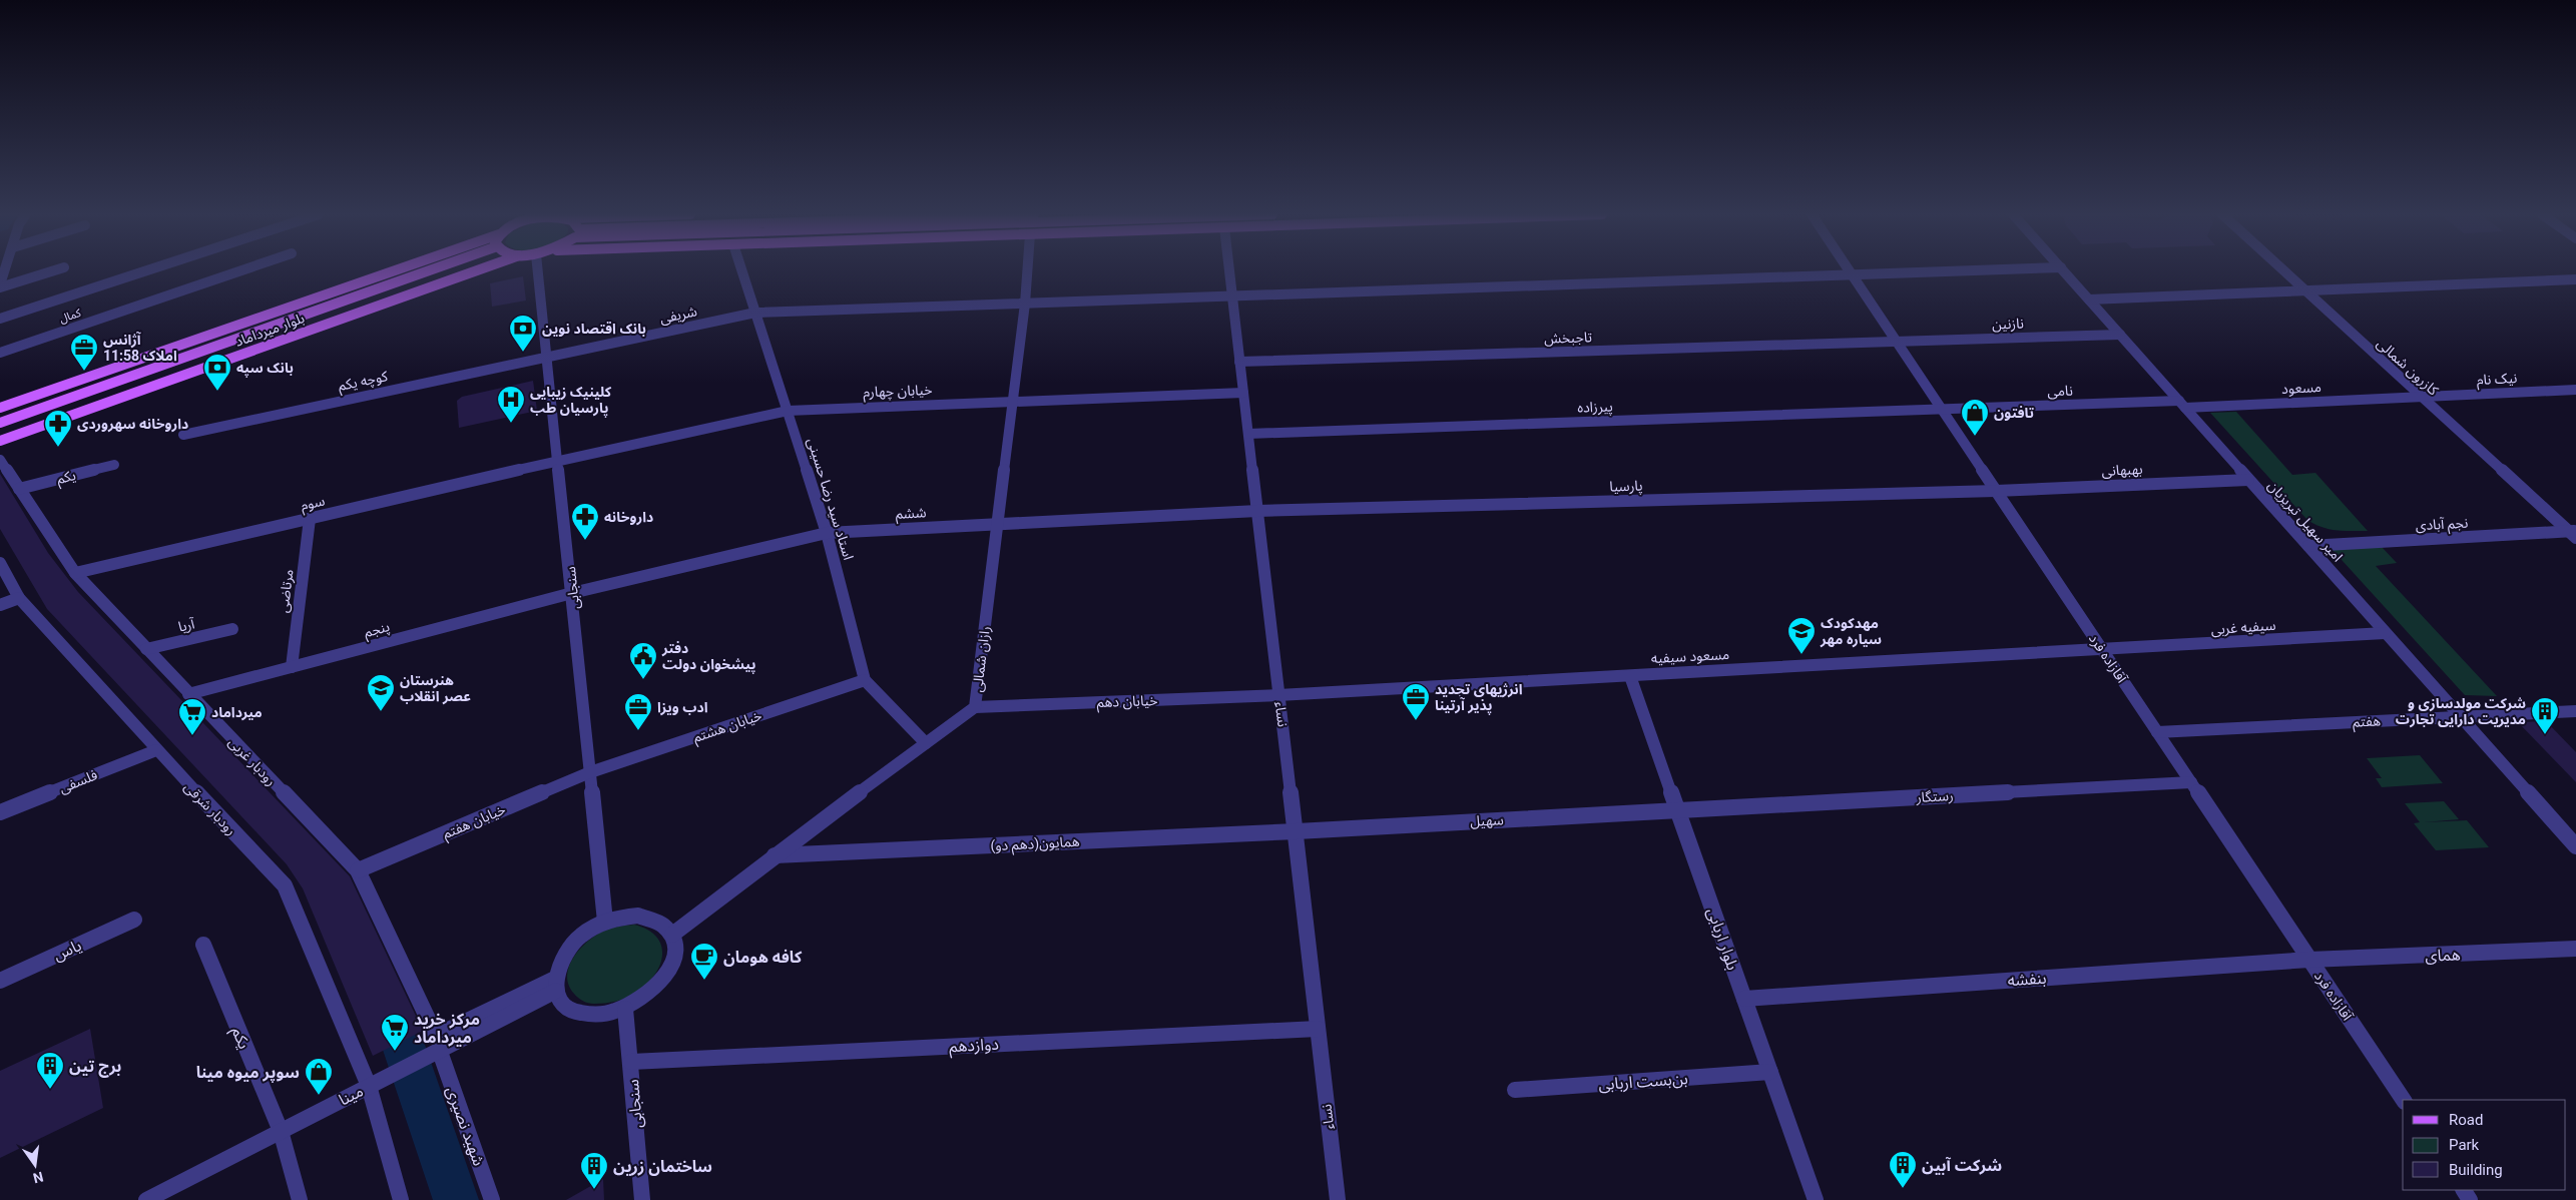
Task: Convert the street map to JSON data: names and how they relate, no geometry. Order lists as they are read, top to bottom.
{
  "streets": {
    "main road": ["بلوار میرداماد"],
    "street": [
      "شریفی",
      "کمال",
      "نازنین",
      "تاجبخش",
      "کازرون شمالی",
      "نیک نام",
      "کوچه یکم",
      "مسعود",
      "خیابان چهارم",
      "نامی",
      "پیرزاده",
      "بهبهانی",
      "یکم",
      "پارسیا",
      "استاد سید رضا حسینی",
      "سوم",
      "ششم",
      "امیر سهیل تبریزیان",
      "نجم آبادی",
      "سنجابی",
      "مرتاضی",
      "آریا",
      "سیفیه غربی",
      "پنجم",
      "مسعود سیفیه",
      "آقازاده فرد",
      "رازان شمالی",
      "خیابان دهم",
      "نساء",
      "هفتم",
      "خیابان هشتم",
      "رودبار غربی",
      "فلسفی",
      "رستگار",
      "رودبار شرقی",
      "سهیل",
      "خیابان هفتم",
      "همایون(دهم دو)",
      "بلوار اربابی",
      "یاس",
      "همای",
      "بنفشه",
      "دوازدهم",
      "بن‌بست اربابی",
      "مینا",
      "شهید نصیری"
    ]
  },
  "crossings": [
    ["شریفی", "کوچه یکم"],
    ["شریفی", "استاد سید رضا حسینی"],
    ["شریفی", "سنجابی"],
    ["شریفی", "آقازاده فرد"],
    ["شریفی", "رازان شمالی"],
    ["شریفی", "نساء"],
    ["نازنین", "تاجبخش"],
    ["نازنین", "امیر سهیل تبریزیان"],
    ["نازنین", "آقازاده فرد"],
    ["تاجبخش", "آقازاده فرد"],
    ["تاجبخش", "نساء"],
    ["کازرون شمالی", "نیک نام"],
    ["کازرون شمالی", "مسعود"],
    ["کازرون شمالی", "نجم آبادی"],
    ["نیک نام", "مسعود"],
    ["کوچه یکم", "سنجابی"],
    ["مسعود", "نامی"],
    ["مسعود", "امیر سهیل تبریزیان"],
    ["خیابان چهارم", "استاد سید رضا حسینی"],
    ["خیابان چهارم", "سوم"],
    ["خیابان چهارم", "سنجابی"],
    ["خیابان چهارم", "رازان شمالی"],
    ["خیابان چهارم", "نساء"],
    ["نامی", "پیرزاده"],
    ["نامی", "امیر سهیل تبریزیان"],
    ["نامی", "آقازاده فرد"],
    ["پیرزاده", "آقازاده فرد"],
    ["پیرزاده", "نساء"],
    ["بهبهانی", "پارسیا"],
    ["بهبهانی", "امیر سهیل تبریزیان"],
    ["بهبهانی", "آقازاده فرد"],
    ["یکم", "رودبار غربی"],
    ["یکم", "مینا"],
    ["پارسیا", "ششم"],
    ["پارسیا", "آقازاده فرد"],
    ["پارسیا", "نساء"],
    ["استاد سید رضا حسینی", "ششم"],
    ["استاد سید رضا حسینی", "رازان شمالی"],
    ["استاد سید رضا حسینی", "خیابان هشتم"],
    ["سوم", "سنجابی"],
    ["سوم", "مرتاضی"],
    ["سوم", "رودبار غربی"],
    ["ششم", "سنجابی"],
    ["ششم", "پنجم"],
    ["ششم", "رازان شمالی"],
    ["ششم", "نساء"],
    ["امیر سهیل تبریزیان", "نجم آبادی"],
    ["امیر سهیل تبریزیان", "سیفیه غربی"],
    ["امیر سهیل تبریزیان", "هفتم"],
    ["سنجابی", "پنجم"],
    ["سنجابی", "رازان شمالی"],
    ["سنجابی", "خیابان هشتم"],
    ["سنجابی", "خیابان هفتم"],
    ["سنجابی", "دوازدهم"],
    ["سنجابی", "مینا"],
    ["مرتاضی", "پنجم"],
    ["آریا", "رودبار غربی"],
    ["سیفیه غربی", "مسعود سیفیه"],
    ["سیفیه غربی", "آقازاده فرد"],
    ["پنجم", "رودبار غربی"],
    ["مسعود سیفیه", "آقازاده فرد"],
    ["مسعود سیفیه", "خیابان دهم"],
    ["مسعود سیفیه", "نساء"],
    ["مسعود سیفیه", "بلوار اربابی"],
    ["آقازاده فرد", "هفتم"],
    ["آقازاده فرد", "رستگار"],
    ["آقازاده فرد", "همای"],
    ["آقازاده فرد", "بنفشه"],
    ["رازان شمالی", "خیابان دهم"],
    ["رازان شمالی", "همایون(دهم دو)"],
    ["رازان شمالی", "مینا"],
    ["خیابان دهم", "نساء"],
    ["نساء", "سهیل"],
    ["نساء", "همایون(دهم دو)"],
    ["نساء", "دوازدهم"],
    ["خیابان هشتم", "خیابان هفتم"],
    ["رودبار غربی", "خیابان هفتم"],
    ["رودبار غربی", "مینا"],
    ["رودبار غربی", "شهید نصیری"],
    ["فلسفی", "رودبار شرقی"],
    ["رستگار", "سهیل"],
    ["رستگار", "بلوار اربابی"],
    ["رودبار شرقی", "مینا"],
    ["سهیل", "همایون(دهم دو)"],
    ["سهیل", "بلوار اربابی"],
    ["بلوار اربابی", "بنفشه"],
    ["بلوار اربابی", "بن‌بست اربابی"],
    ["همای", "بنفشه"],
    ["مینا", "شهید نصیری"]
  ],
  "places": {
    "bank": ["بانک اقتصاد نوین", "بانک سپه"],
    "office": ["آژانس املاک 11:58", "انرژیهای تجدید پذیر آرتینا", "ادب ویزا"],
    "hospital": ["کلینیک زیبایی پارسیان طب"],
    "shop": ["تافتون", "سوپر میوه مینا"],
    "pharmacy": ["داروخانه سهروردی", "داروخانه"],
    "school or university": ["مهدکودک سیاره مهر", "هنرستان عصر انقلاب"],
    "public building": ["دفتر پیشخوان دولت"],
    "building": [
      "شرکت مولدسازی و مدیریت دارایی تجارت",
      "برج تین",
      "شرکت آبین",
      "ساختمان زرین"
    ],
    "supermarket": ["میرداماد", "مرکز خرید میرداماد"],
    "cafe": ["کافه هومان"]
  },
  "legend": ["Road", "Park", "Building"],
  "north": "bottom"
}
